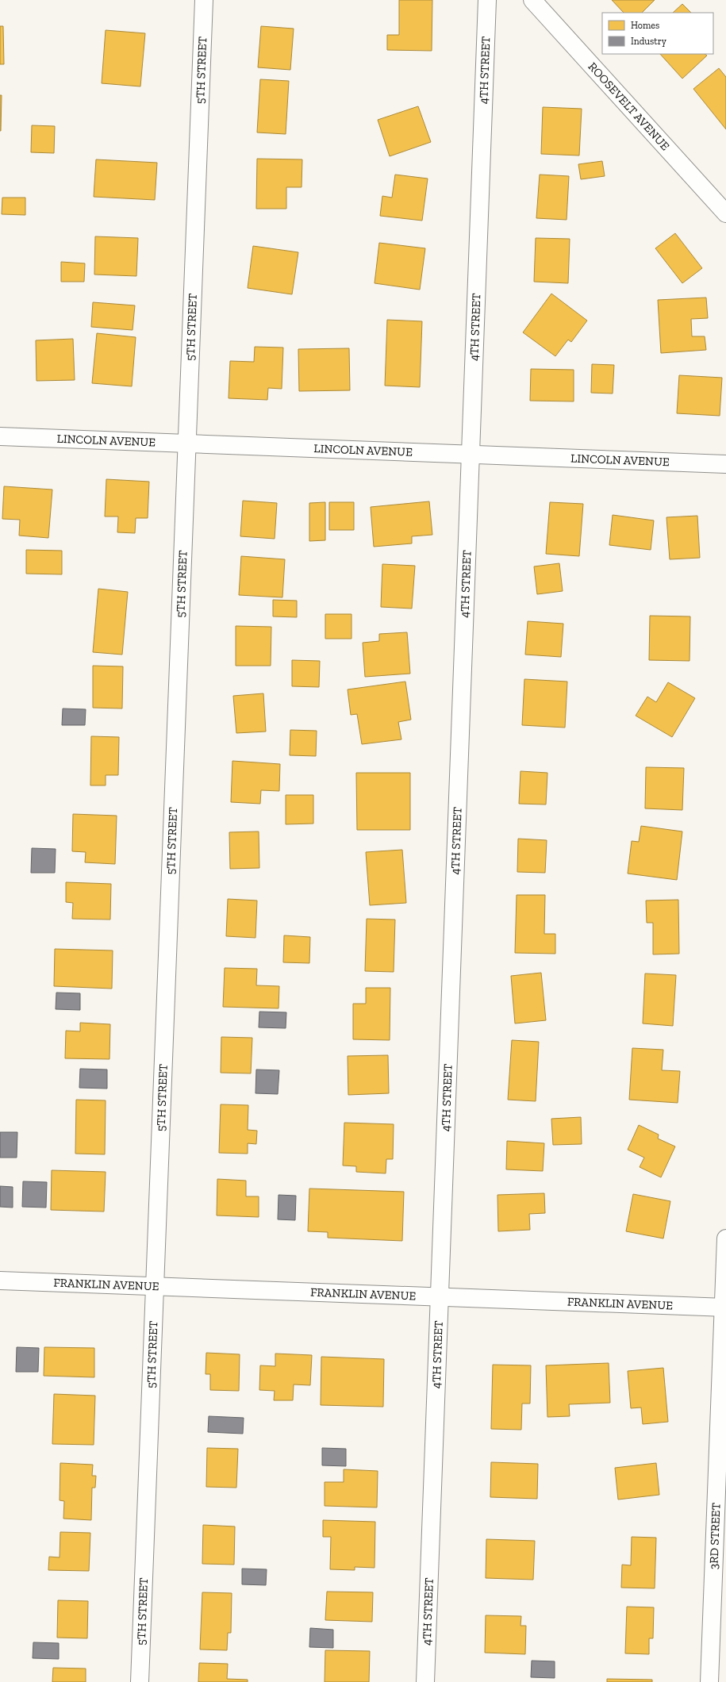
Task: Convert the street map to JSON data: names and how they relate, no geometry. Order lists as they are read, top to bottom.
{
  "streets": {
    "street": [
      "5TH STREET",
      "4TH STREET",
      "ROOSEVELT AVENUE",
      "LINCOLN AVENUE",
      "FRANKLIN AVENUE",
      "3RD STREET"
    ]
  },
  "crossings": [
    ["5TH STREET", "LINCOLN AVENUE"],
    ["5TH STREET", "FRANKLIN AVENUE"],
    ["4TH STREET", "LINCOLN AVENUE"],
    ["4TH STREET", "FRANKLIN AVENUE"],
    ["FRANKLIN AVENUE", "3RD STREET"]
  ],
  "legend": ["Homes", "Industry"]
}
